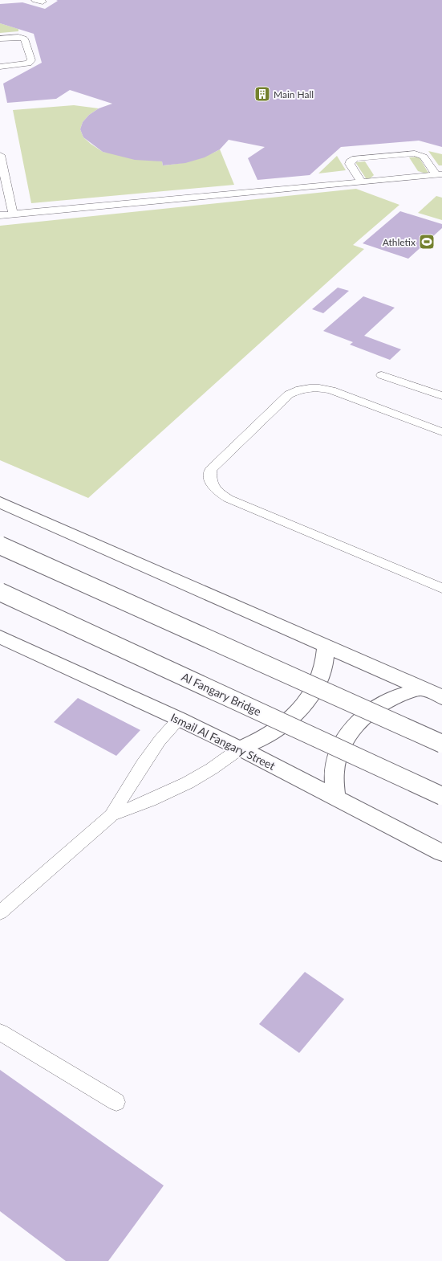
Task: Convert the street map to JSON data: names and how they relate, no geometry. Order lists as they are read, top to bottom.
{
  "streets": {
    "main road": ["Al Fangary Bridge", "Ismail Al Fangary Street"]
  },
  "places": {
    "building": ["Main Hall"],
    "sports": ["Athletix"]
  }
}
